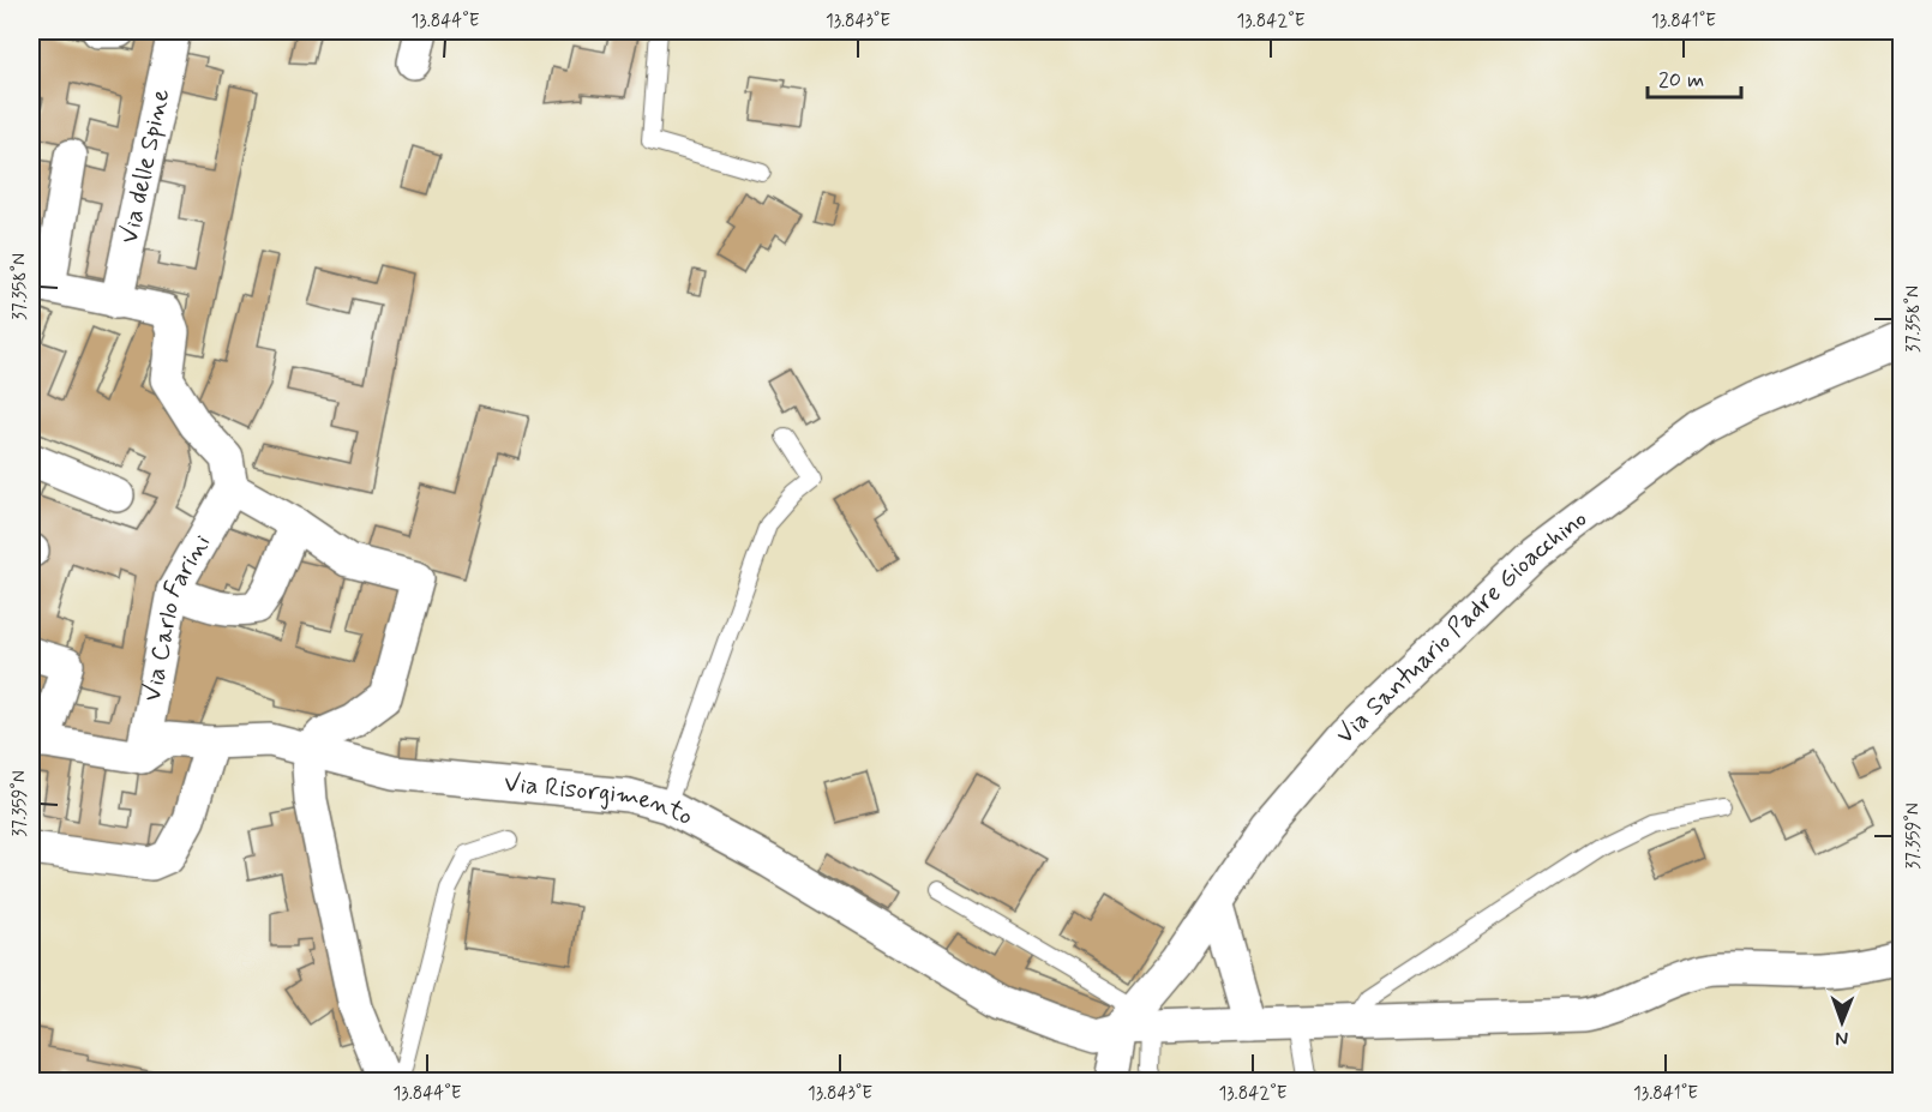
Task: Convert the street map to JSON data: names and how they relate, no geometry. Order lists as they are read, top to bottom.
{
  "streets": {
    "street": [
      "Via delle Spine",
      "Via Carlo Farini",
      "Via Santuario Padre Gioacchino",
      "Via Risorgimento"
    ]
  },
  "crossings": [
    ["Via Carlo Farini", "Via Risorgimento"],
    ["Via Santuario Padre Gioacchino", "Via Risorgimento"]
  ],
  "scale_bar": "20 m",
  "north": "bottom",
  "coordinates": [
    "13.844°E",
    "13.843°E",
    "13.842°E",
    "13.841°E",
    "37.358°N",
    "37.359°N"
  ]
}
